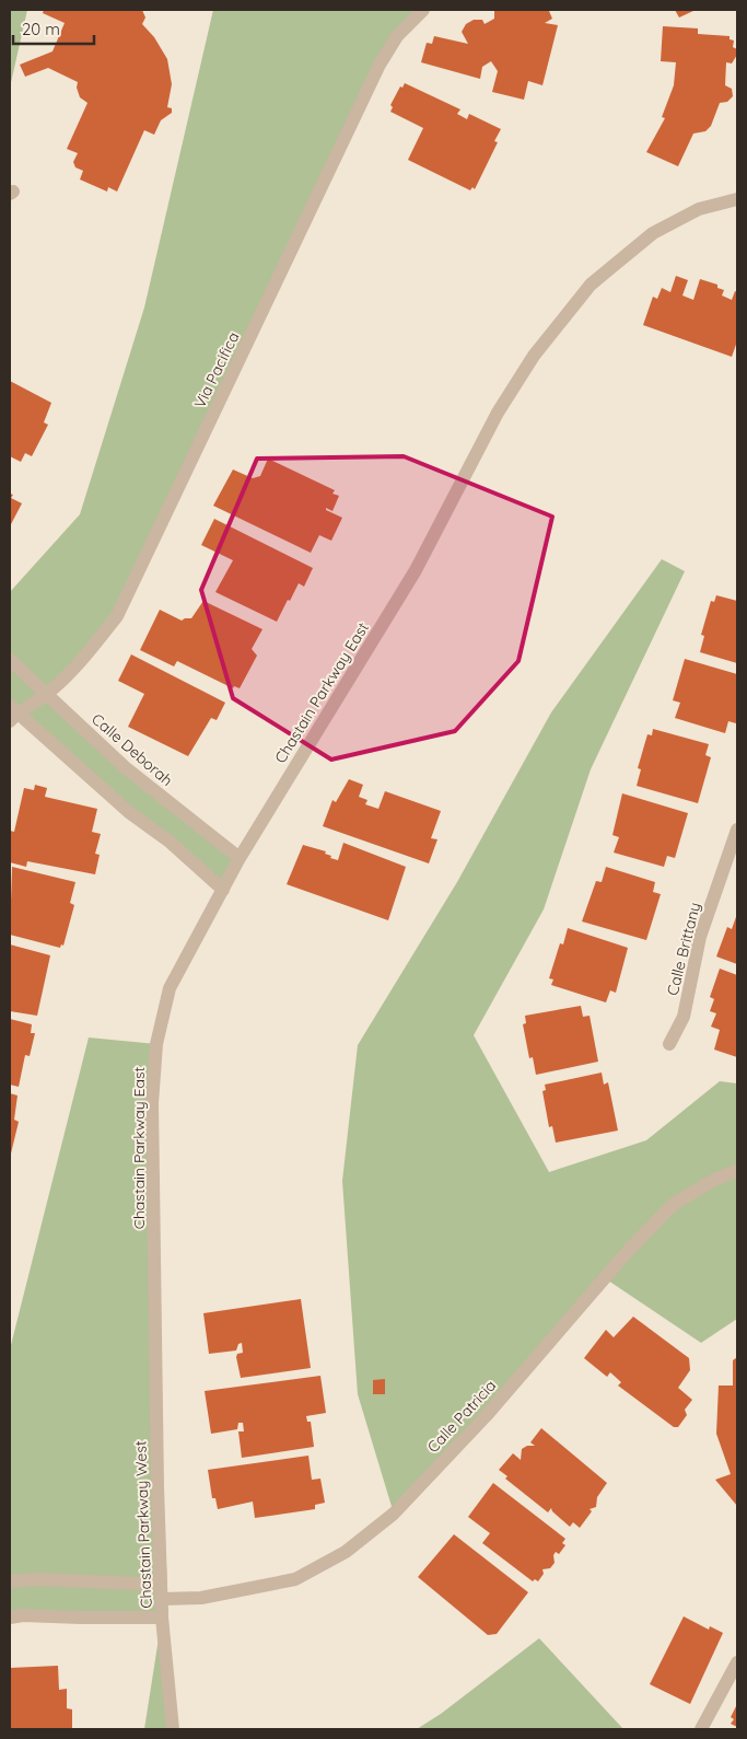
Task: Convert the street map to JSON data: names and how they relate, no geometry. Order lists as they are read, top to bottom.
{
  "streets": {
    "street": [
      "Via Pacifica",
      "Chastain Parkway East",
      "Calle Deborah",
      "Calle Brittany",
      "Calle Patricia",
      "Chastain Parkway West"
    ]
  },
  "crossings": [
    ["Via Pacifica", "Calle Deborah"],
    ["Chastain Parkway East", "Calle Deborah"],
    ["Chastain Parkway East", "Chastain Parkway West"],
    ["Calle Patricia", "Chastain Parkway West"]
  ],
  "scale_bar": "20 m"
}
